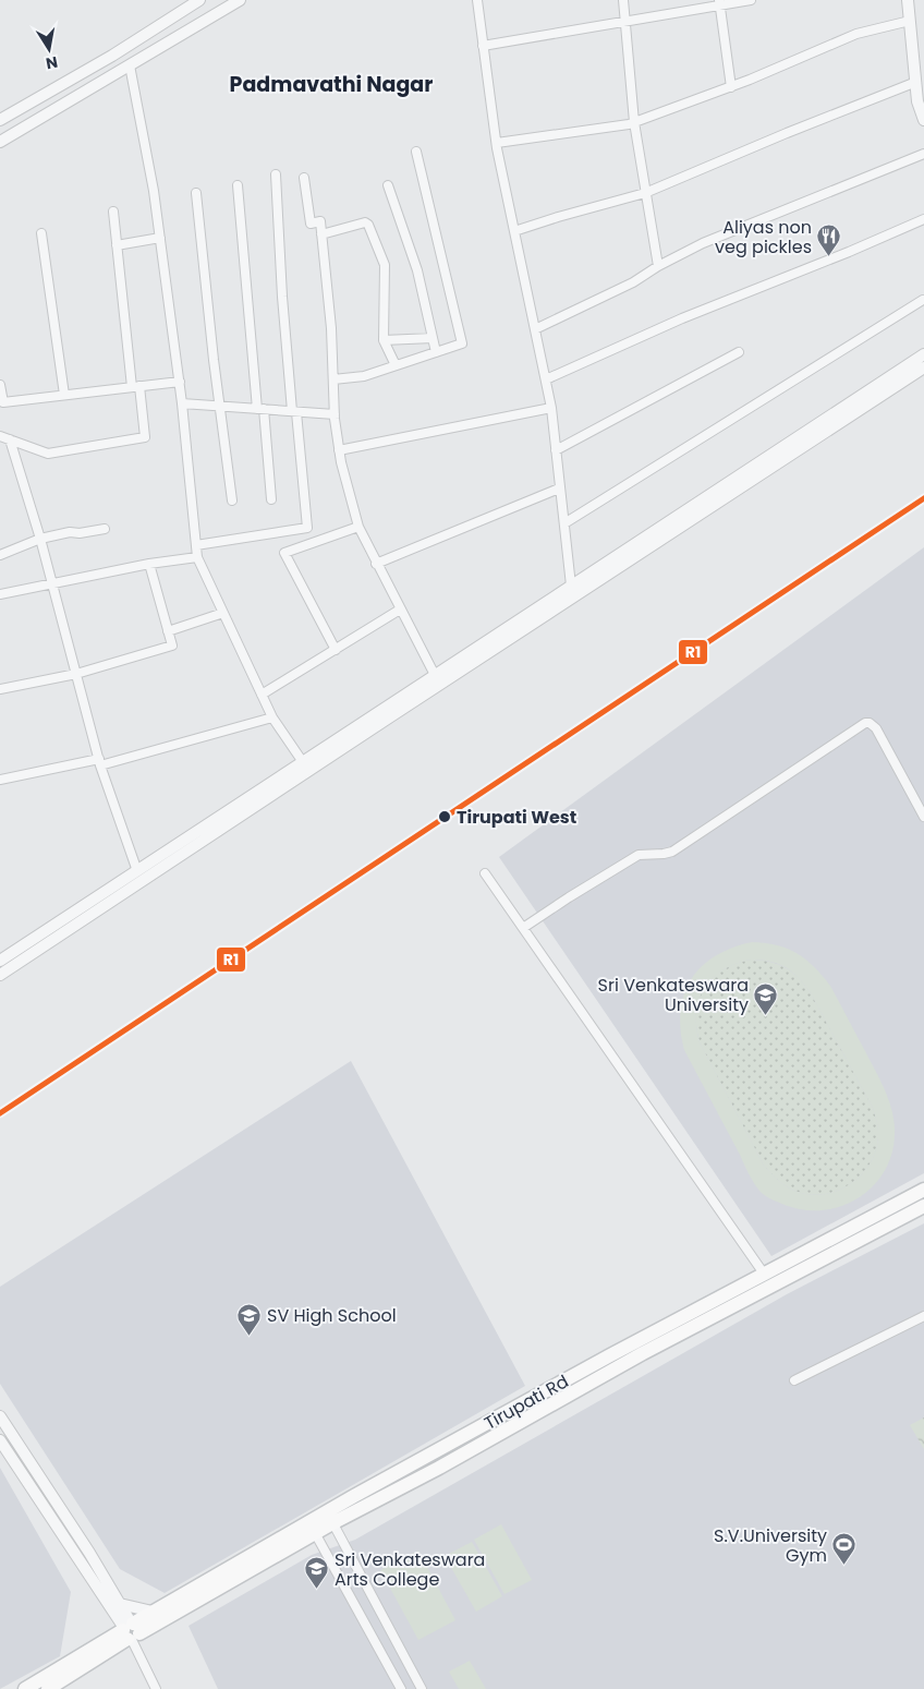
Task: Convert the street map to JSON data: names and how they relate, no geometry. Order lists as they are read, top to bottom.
{
  "streets": {
    "main road": ["Tirupati Rd"]
  },
  "districts": ["Padmavathi Nagar"],
  "places": {
    "restaurant": ["Aliyas non veg pickles"],
    "other": ["Tirupati West"],
    "school or university": ["Sri Venkateswara University", "SV High School", "Sri Venkateswara Arts College"],
    "sports": ["S.V.University Gym"]
  },
  "lines": ["transit line R1"],
  "north": "bottom"
}
